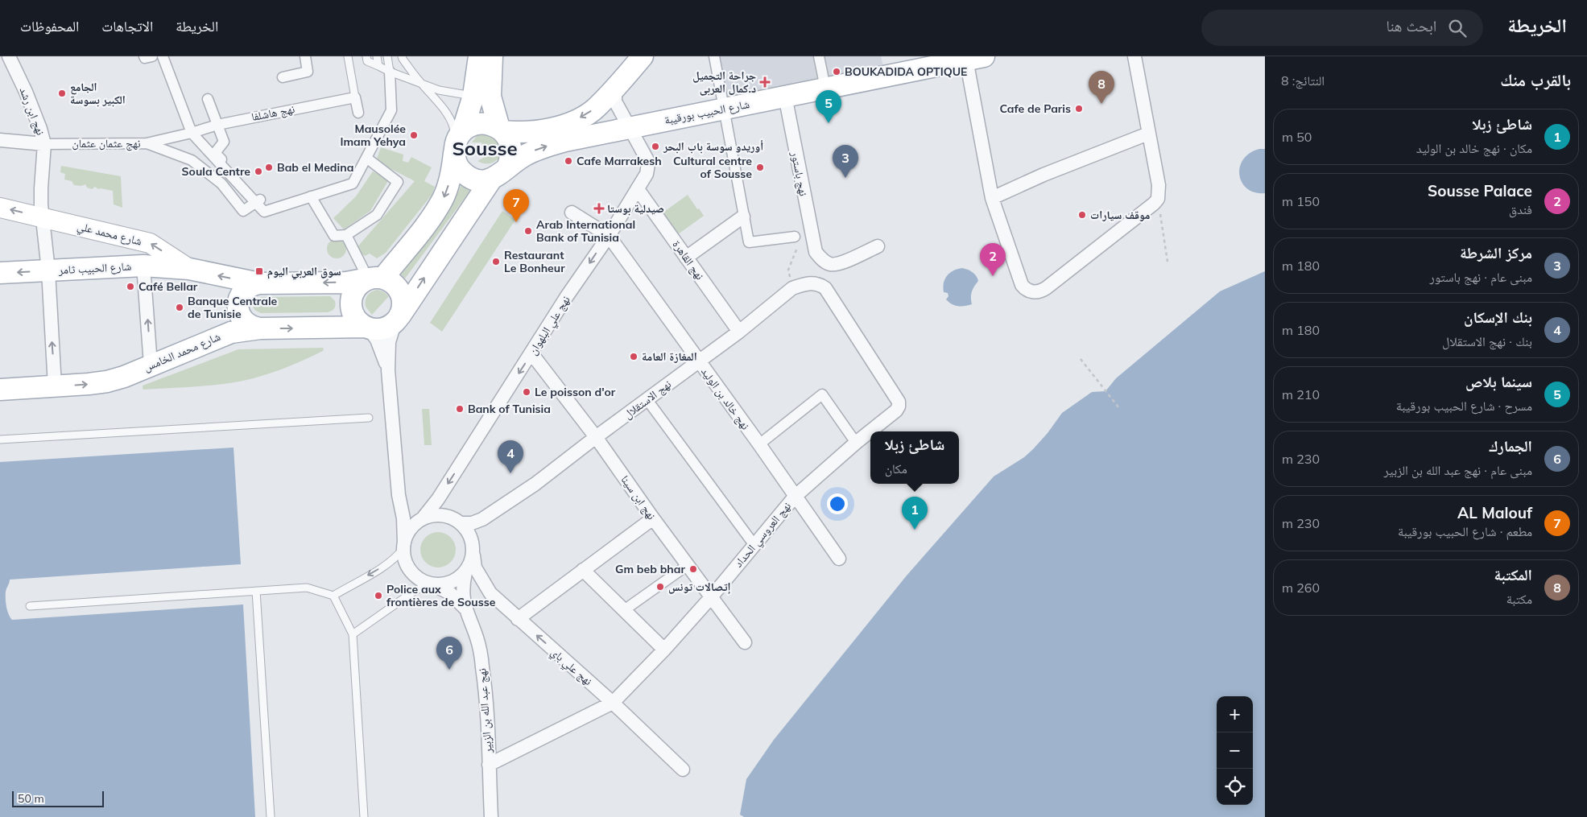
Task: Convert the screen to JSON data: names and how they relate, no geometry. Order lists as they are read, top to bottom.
{
  "streets": {
    "main road": [
      "شارع الحبيب بورقيبة",
      "شارع محمد علي",
      "شارع الحبيب ثامر",
      "شارع محمد الخامس"
    ],
    "street": [
      "نهج ابن رشد",
      "نهج هاشلفا",
      "نهج عثمان عثمان",
      "نهج باستور",
      "نهج القاهرة",
      "نهج علي البلهوان",
      "نهج خالد بن الوليد",
      "نهج الاستقلال",
      "نهج ابن سينا",
      "نهج العروسي الحداد",
      "نهج علي باي",
      "نهج عبد الله بن الزبير"
    ]
  },
  "crossings": [
    ["نهج ابن رشد", "نهج عثمان عثمان"],
    ["نهج ابن رشد", "شارع محمد علي"],
    ["نهج ابن رشد", "شارع الحبيب ثامر"],
    ["نهج ابن رشد", "شارع محمد الخامس"],
    ["شارع الحبيب بورقيبة", "نهج باستور"],
    ["شارع الحبيب بورقيبة", "نهج علي البلهوان"],
    ["نهج هاشلفا", "نهج عثمان عثمان"],
    ["شارع محمد علي", "شارع الحبيب ثامر"],
    ["شارع محمد علي", "شارع محمد الخامس"],
    ["نهج القاهرة", "نهج علي البلهوان"],
    ["نهج القاهرة", "نهج الاستقلال"],
    ["نهج علي البلهوان", "نهج خالد بن الوليد"],
    ["نهج علي البلهوان", "نهج الاستقلال"],
    ["نهج علي البلهوان", "نهج ابن سينا"],
    ["نهج علي البلهوان", "نهج علي باي"],
    ["نهج علي البلهوان", "نهج عبد الله بن الزبير"],
    ["نهج خالد بن الوليد", "نهج الاستقلال"],
    ["نهج خالد بن الوليد", "نهج العروسي الحداد"],
    ["نهج الاستقلال", "نهج ابن سينا"],
    ["نهج الاستقلال", "نهج العروسي الحداد"],
    ["نهج الاستقلال", "نهج علي باي"],
    ["نهج الاستقلال", "نهج عبد الله بن الزبير"],
    ["نهج ابن سينا", "نهج العروسي الحداد"],
    ["نهج العروسي الحداد", "نهج علي باي"],
    ["نهج العروسي الحداد", "نهج عبد الله بن الزبير"],
    ["نهج علي باي", "نهج عبد الله بن الزبير"]
  ],
  "one_way": ["شارع محمد علي", "نهج علي البلهوان", "شارع محمد الخامس"],
  "districts": ["Sousse"],
  "places": {
    "other": [
      "BOUKADIDA OPTIQUE",
      "الجامع الكبير بسوسة",
      "Cafe de Paris",
      "Mausolée Imam Yehya",
      "أوريدو سوسة باب البحر",
      "Cafe Marrakesh",
      "Bab el Medina",
      "Cultural centre of Sousse",
      "Soula Centre",
      "موقف سيارات",
      "Arab International Bank of Tunisia",
      "Restaurant Le Bonheur",
      "Café Bellar",
      "Banque Centrale de Tunisie",
      "المغازة العامة",
      "Le poisson d'or",
      "Bank of Tunisia",
      "Gm beb bhar",
      "إتصالات تونس",
      "Police aux frontières de Sousse"
    ],
    "health": ["جراحة التجميل د.كمال العربى", "صيدلية بوستا"],
    "transit": ["سوق العربي اليوم"]
  },
  "scale_bar": "50 m",
  "page": {
    "header": "الخريطة",
    "search": "ابحث هنا",
    "nav": ["الخريطة", "الاتجاهات", "المحفوظات"],
    "heading": ["بالقرب منك", "النتائج: 8"],
    "pins": [
      "8",
      "5",
      "3",
      "7",
      "2",
      "4",
      "1",
      "6"
    ],
    "list": [
      {
        "mark": "1",
        "name": "شاطئ زبلا",
        "note": "مكان · نهج خالد بن الوليد",
        "value": "50 m"
      },
      {
        "mark": "2",
        "name": "Sousse Palace",
        "note": "فندق",
        "value": "150 m"
      },
      {
        "mark": "3",
        "name": "مركز الشرطة",
        "note": "مبنى عام · نهج باستور",
        "value": "180 m"
      },
      {
        "mark": "4",
        "name": "بنك الإسكان",
        "note": "بنك · نهج الاستقلال",
        "value": "180 m"
      },
      {
        "mark": "5",
        "name": "سينما بلاص",
        "note": "مسرح · شارع الحبيب بورقيبة",
        "value": "210 m"
      },
      {
        "mark": "6",
        "name": "الجمارك",
        "note": "مبنى عام · نهج عبد الله بن الزبير",
        "value": "230 m"
      },
      {
        "mark": "7",
        "name": "AL Malouf",
        "note": "مطعم · شارع الحبيب بورقيبة",
        "value": "230 m"
      },
      {
        "mark": "8",
        "name": "المكتبة",
        "note": "مكتبة",
        "value": "260 m"
      }
    ],
    "popup": ["شاطئ زبلا", "مكان"],
    "map_buttons": ["+", "−"],
    "scale": "50 m"
  }
}
